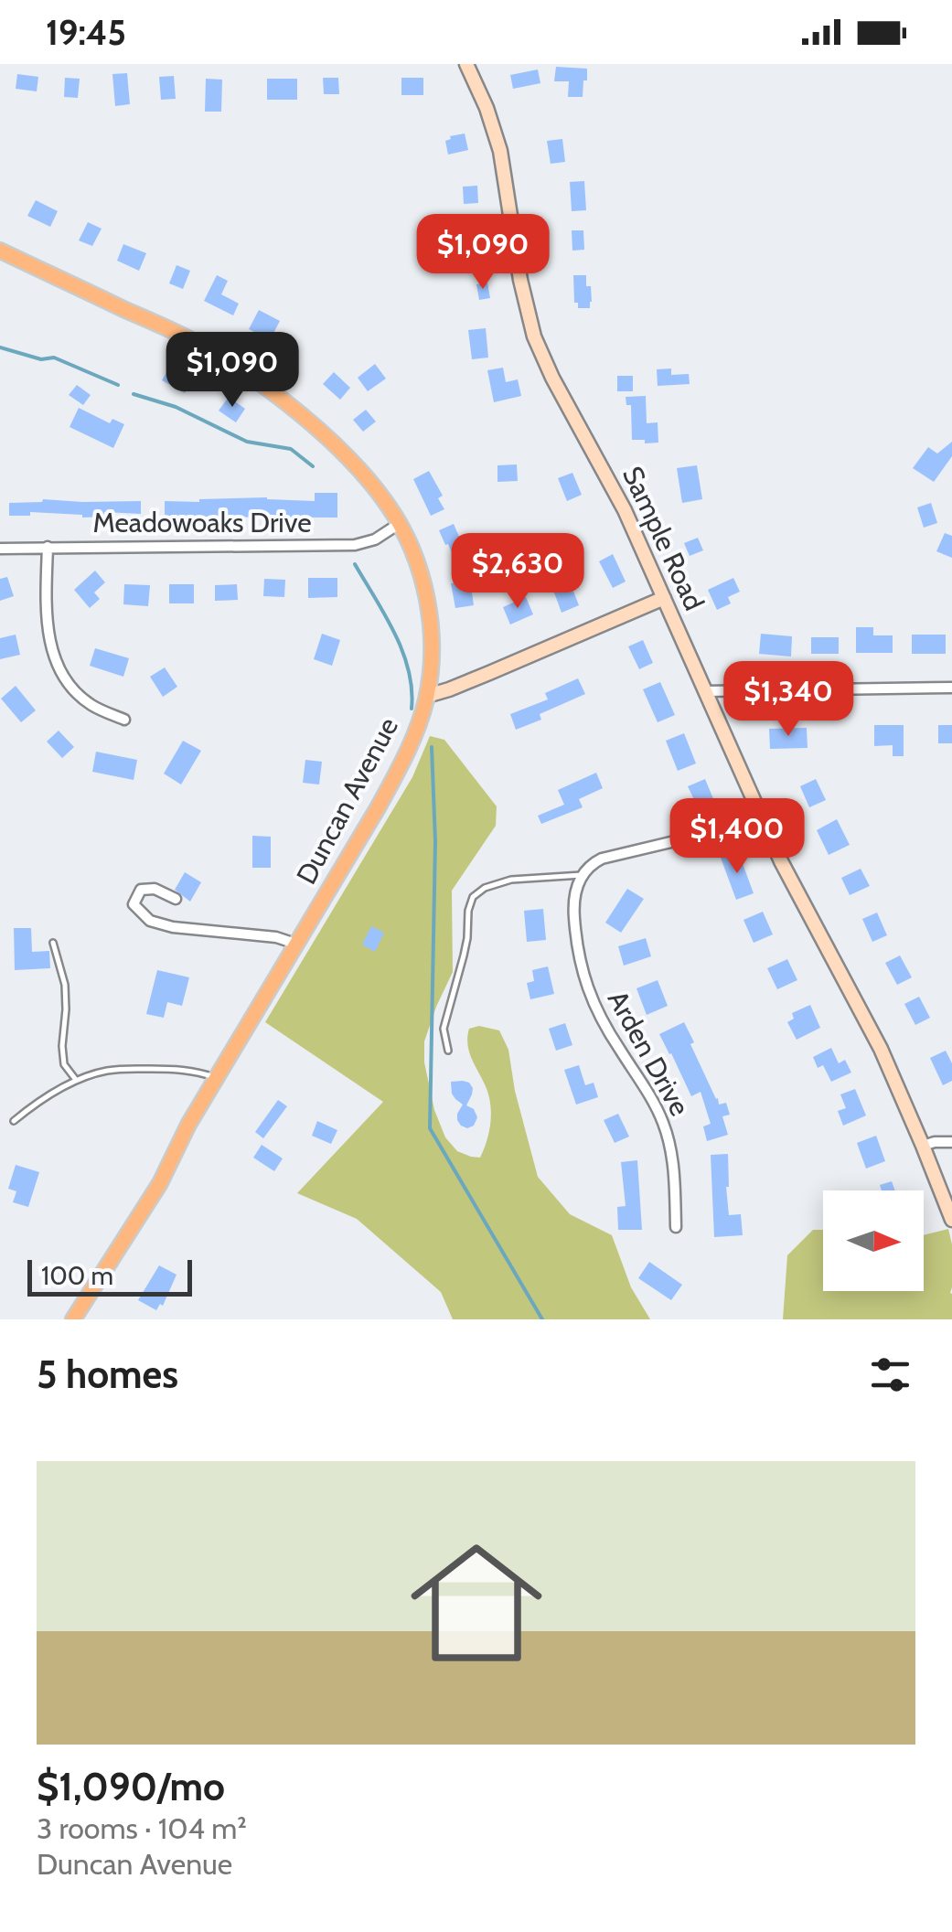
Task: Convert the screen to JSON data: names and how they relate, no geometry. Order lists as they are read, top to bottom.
{
  "streets": {
    "main road": ["Duncan Avenue"],
    "street": ["Meadowoaks Drive", "Sample Road", "Arden Drive"]
  },
  "crossings": [
    ["Meadowoaks Drive", "Duncan Avenue"]
  ],
  "scale_bar": "100 m",
  "north": "right",
  "page": {
    "status": "19:45",
    "price": [
      "$1,090",
      "$1,090",
      "$2,630",
      "$1,340",
      "$1,400"
    ],
    "scale": "100 m",
    "heading": "5 homes",
    "list": [
      {
        "name": "$1,090/mo",
        "note": "3 rooms · 104 m² · Duncan Avenue"
      }
    ]
  }
}
